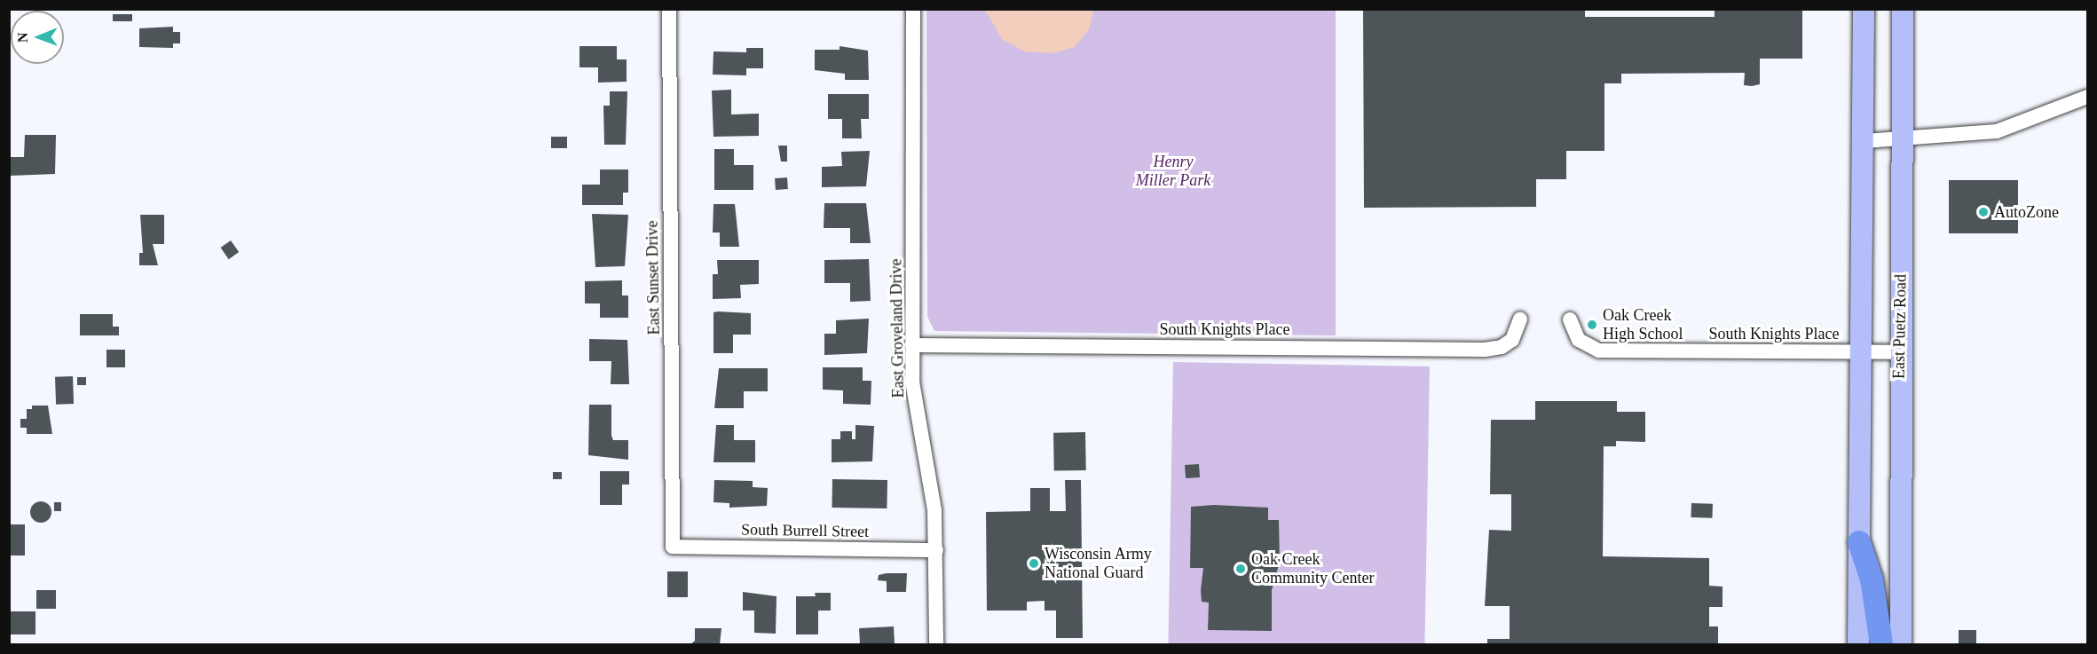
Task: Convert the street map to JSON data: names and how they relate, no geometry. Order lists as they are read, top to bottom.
{
  "streets": {
    "street": [
      "East Sunset Drive",
      "East Puetz Road",
      "East Groveland Drive",
      "South Knights Place",
      "South Burrell Street"
    ]
  },
  "crossings": [
    ["East Sunset Drive", "South Burrell Street"],
    ["East Puetz Road", "South Knights Place"],
    ["East Groveland Drive", "South Knights Place"],
    ["East Groveland Drive", "South Burrell Street"]
  ],
  "parks": ["Henry Miller Park"],
  "places": [
    "AutoZone",
    "Oak Creek High School",
    "Wisconsin Army National Guard",
    "Oak Creek Community Center"
  ],
  "north": "left"
}
